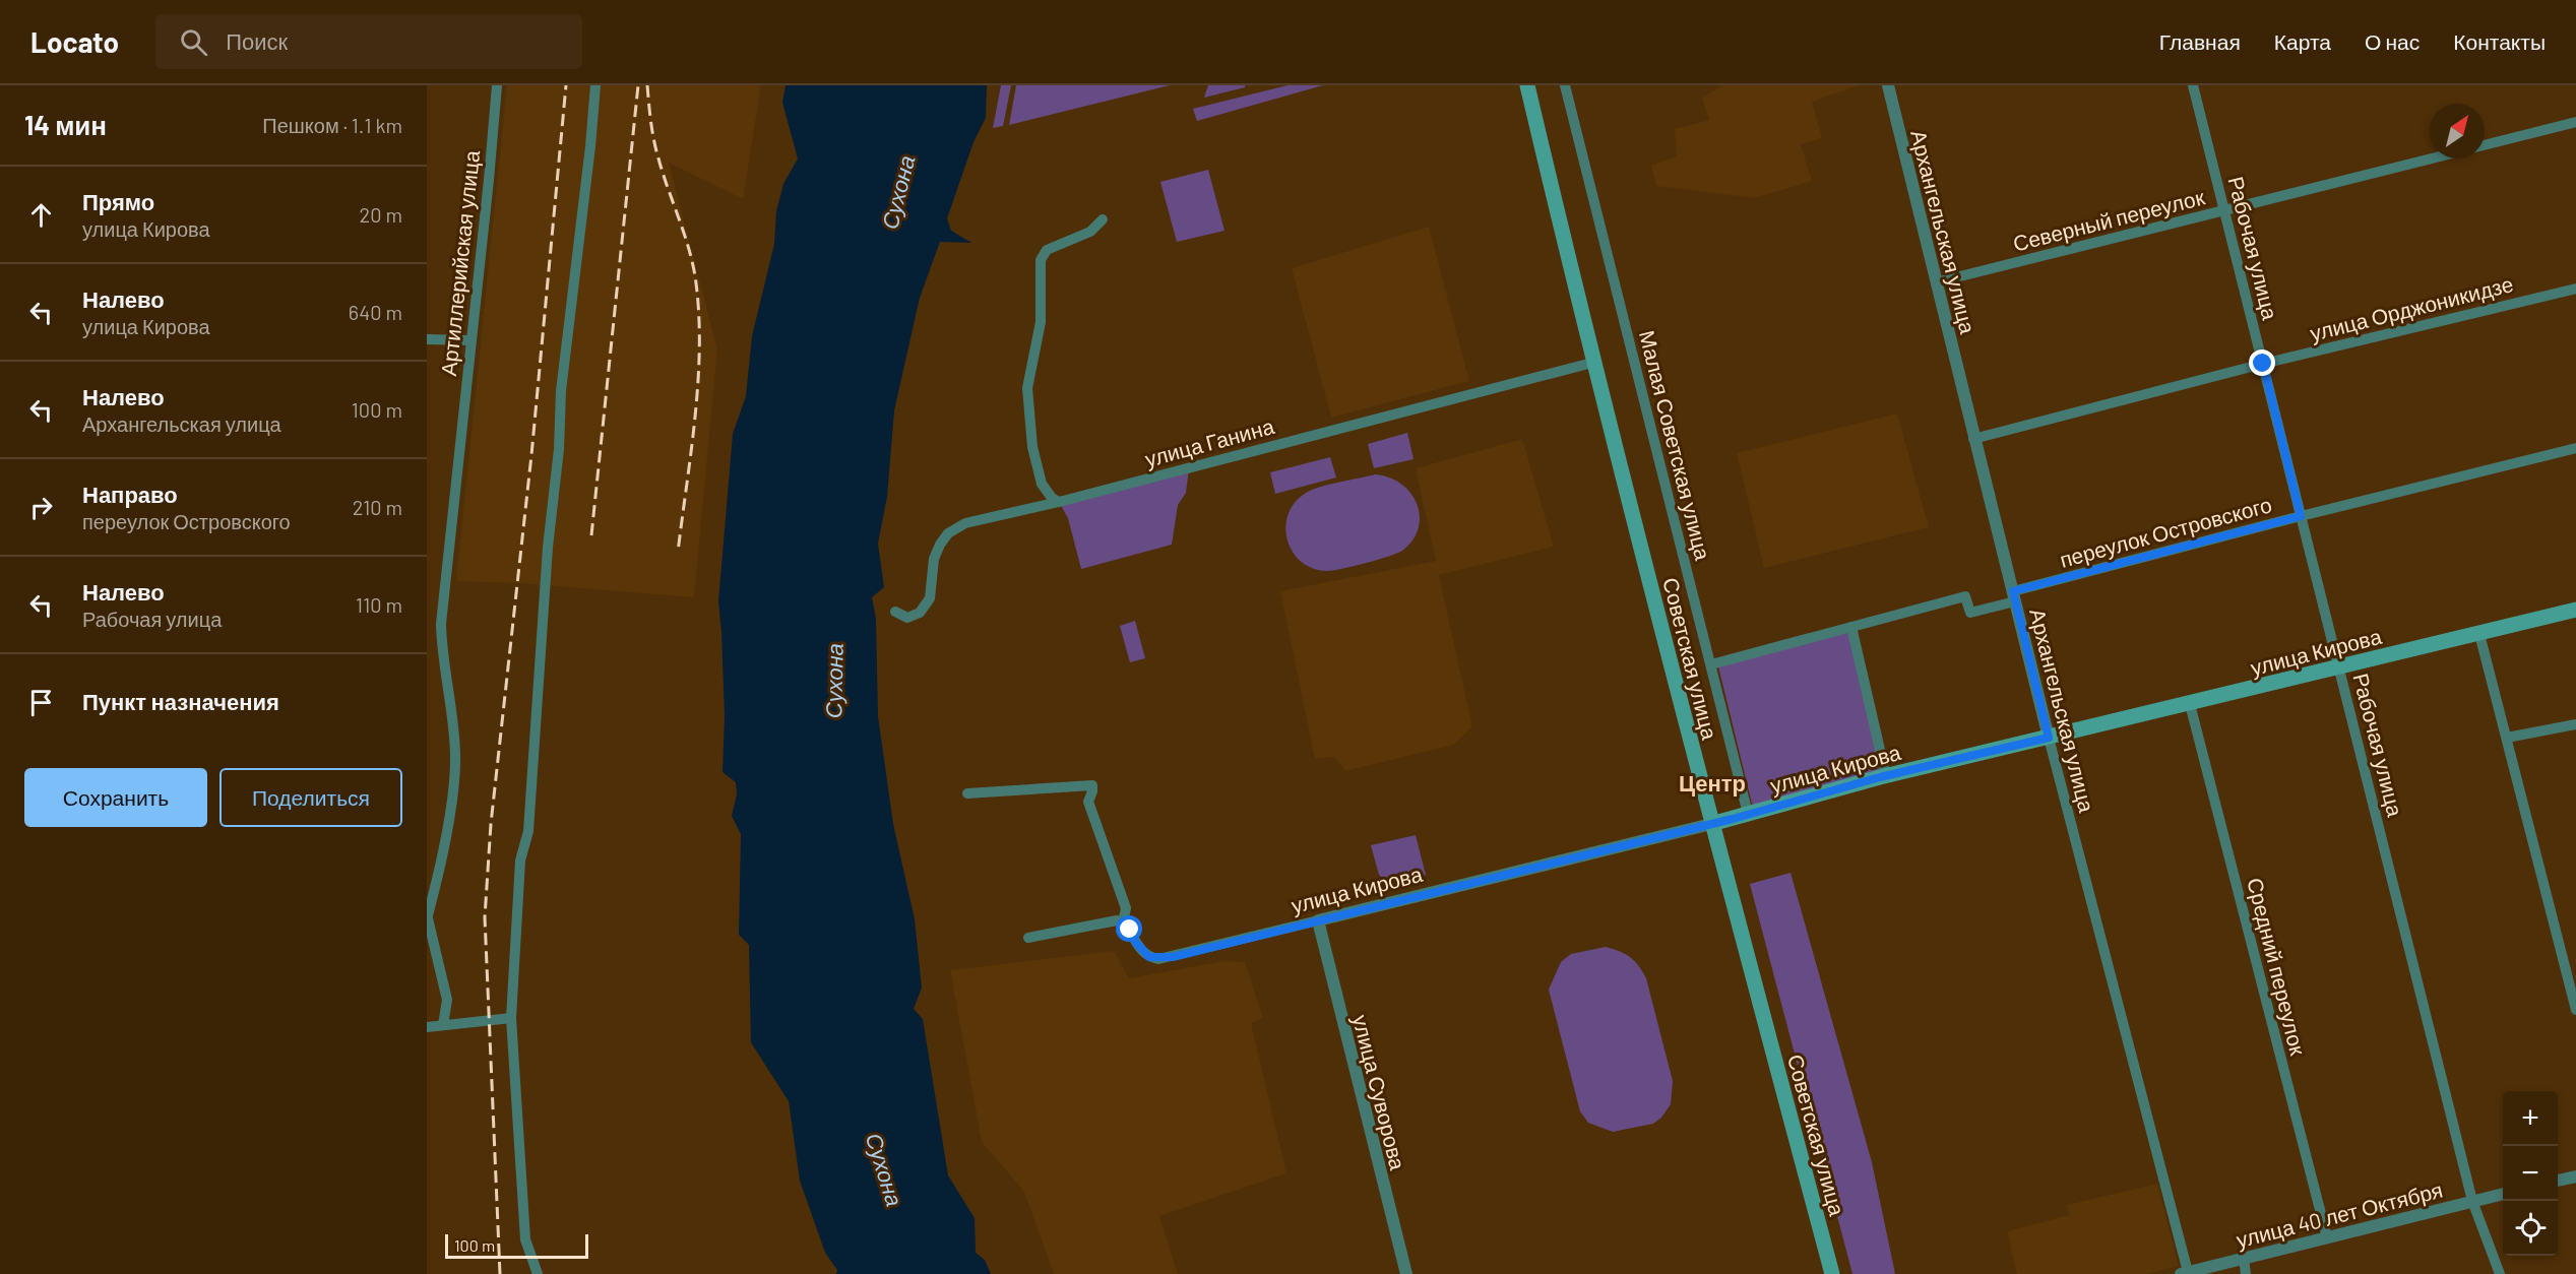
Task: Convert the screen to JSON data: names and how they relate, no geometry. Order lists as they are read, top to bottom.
{
  "streets": {
    "main road": ["улица Кирова", "Советская улица"],
    "street": [
      "Северный переулок",
      "Архангельская улица",
      "Рабочая улица",
      "Артиллерийская улица",
      "улица Орджоникидзе",
      "улица Ганина",
      "Малая Советская улица",
      "переулок Островского",
      "Средний переулок",
      "улица Суворова",
      "улица 40 лет Октября"
    ]
  },
  "crossings": [
    ["Северный переулок", "Архангельская улица"],
    ["Северный переулок", "Рабочая улица"],
    ["Архангельская улица", "улица Орджоникидзе"],
    ["Архангельская улица", "переулок Островского"],
    ["Архангельская улица", "улица Кирова"],
    ["Архангельская улица", "улица 40 лет Октября"],
    ["Рабочая улица", "улица Орджоникидзе"],
    ["Рабочая улица", "переулок Островского"],
    ["Рабочая улица", "улица Кирова"],
    ["Рабочая улица", "улица 40 лет Октября"],
    ["улица Ганина", "Советская улица"],
    ["Малая Советская улица", "переулок Островского"],
    ["Малая Советская улица", "улица Кирова"],
    ["улица Кирова", "Советская улица"],
    ["улица Кирова", "Средний переулок"],
    ["улица Кирова", "улица Суворова"],
    ["Средний переулок", "улица 40 лет Октября"]
  ],
  "districts": ["Центр"],
  "water": ["Сухона"],
  "scale_bar": "100 m",
  "north": "top right",
  "page": {
    "header": "Locato",
    "search": "Поиск",
    "nav": [
      "Главная",
      "Карта",
      "О нас",
      "Контакты"
    ],
    "heading": ["14 мин", "Пешком · 1.1 km"],
    "list": [
      ["Прямо", "улица Кирова", "20 m"],
      ["Налево", "улица Кирова", "640 m"],
      ["Налево", "Архангельская улица", "100 m"],
      ["Направо", "переулок Островского", "210 m"],
      ["Налево", "Рабочая улица", "110 m"],
      "Пункт назначения"
    ],
    "buttons": ["Сохранить", "Поделиться"],
    "map_buttons": ["+", "−"],
    "scale": "100 m"
  }
}
